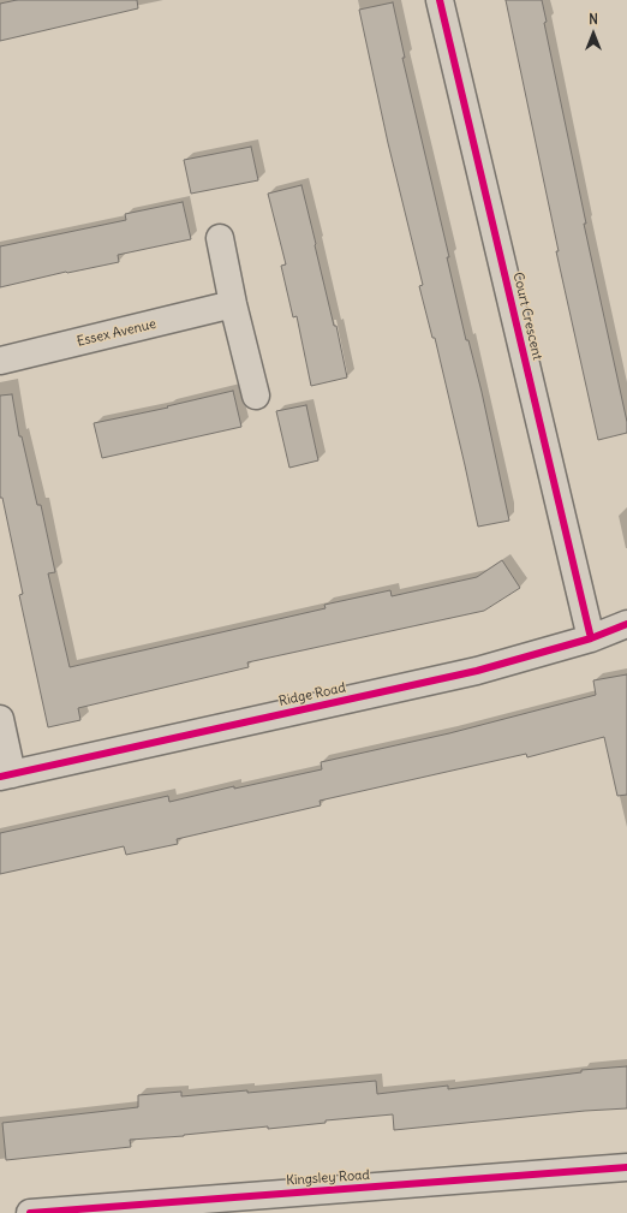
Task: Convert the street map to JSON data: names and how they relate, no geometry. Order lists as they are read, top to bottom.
{
  "streets": {
    "street": [
      "Court Crescent",
      "Essex Avenue",
      "Ridge Road",
      "Kingsley Road"
    ]
  },
  "crossings": [
    ["Court Crescent", "Ridge Road"]
  ],
  "north": "top"
}
